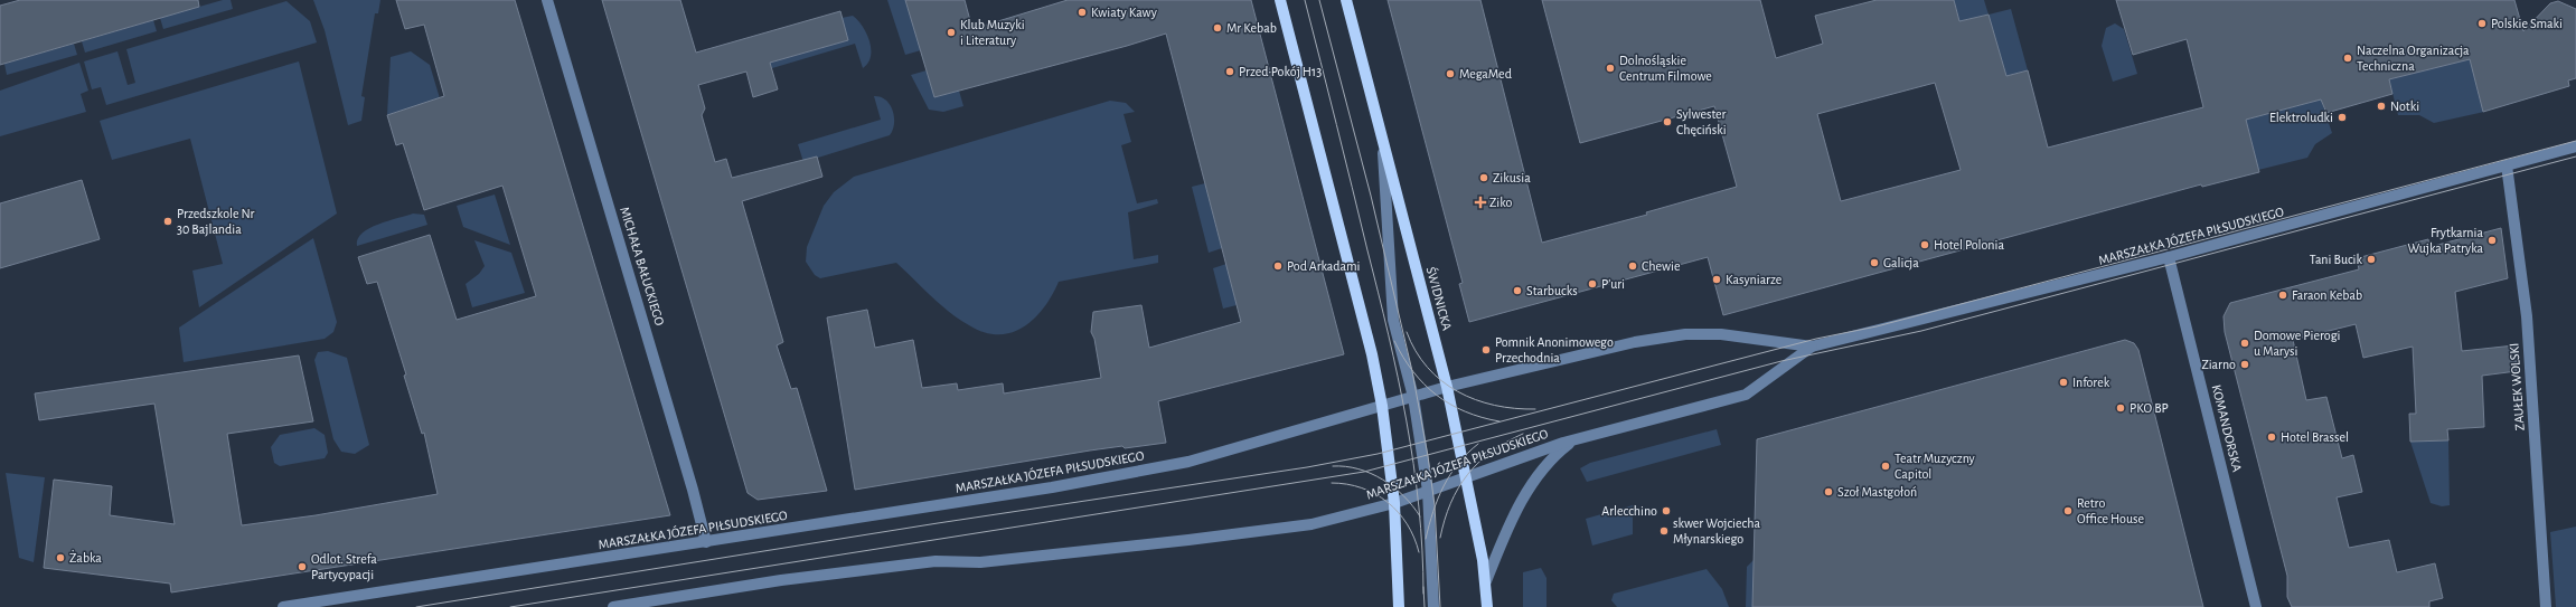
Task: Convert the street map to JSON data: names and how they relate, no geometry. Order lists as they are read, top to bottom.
{
  "streets": {
    "main road": ["ŚWIDNICKA"],
    "street": [
      "MARSZAŁKA JÓZEFA PIŁSUDSKIEGO",
      "MICHAŁA BAŁUCKIEGO",
      "ZAUŁEK WOLSKI",
      "KOMANDORSKA"
    ]
  },
  "crossings": [
    ["MARSZAŁKA JÓZEFA PIŁSUDSKIEGO", "MICHAŁA BAŁUCKIEGO"],
    ["MARSZAŁKA JÓZEFA PIŁSUDSKIEGO", "ŚWIDNICKA"],
    ["MARSZAŁKA JÓZEFA PIŁSUDSKIEGO", "ZAUŁEK WOLSKI"],
    ["MARSZAŁKA JÓZEFA PIŁSUDSKIEGO", "KOMANDORSKA"]
  ],
  "places": {
    "other": [
      "Kwiaty Kawy",
      "Polskie Smaki",
      "Mr Kebab",
      "Klub Muzyki i Literatury",
      "Naczelna Organizacja Techniczna",
      "Dolnośląskie Centrum Filmowe",
      "Przed·Pokój H13",
      "MegaMed",
      "Notki",
      "Elektroludki",
      "Sylwester Chęciński",
      "Zikusia",
      "Przedszkole Nr 30 Bajlandia",
      "Frytkarnia Wujka Patryka",
      "Hotel Polonia",
      "Tani Bucik",
      "Galicja",
      "Pod Arkadami",
      "Chewie",
      "Kasyniarze",
      "Pʼuri",
      "Starbucks",
      "Faraon Kebab",
      "Domowe Pierogi u Marysi",
      "Pomnik Anonimowego Przechodnia",
      "Ziarno",
      "Inforek",
      "PKO BP",
      "Hotel Brassel",
      "Teatr Muzyczny Capitol",
      "Szoł Mastgołoń",
      "Arlecchino",
      "Retro Office House",
      "skwer Wojciecha Młynarskiego",
      "Żabka",
      "Odlot. Strefa Partycypacji"
    ],
    "health": ["Ziko"]
  }
}
